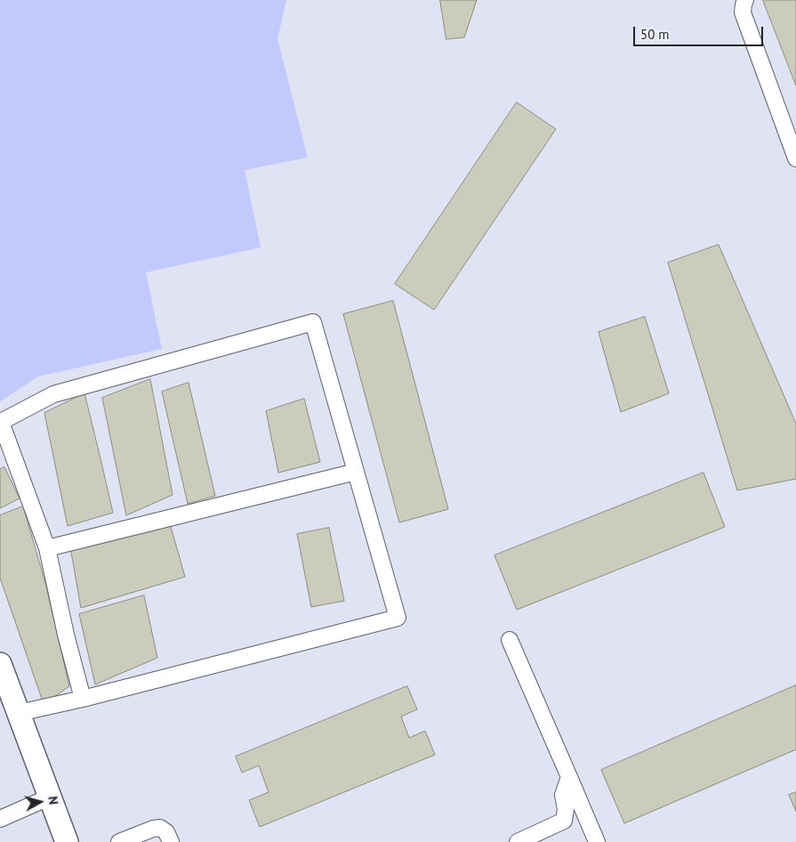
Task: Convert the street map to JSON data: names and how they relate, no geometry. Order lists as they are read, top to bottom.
{
  "scale_bar": "50 m",
  "north": "right"
}
